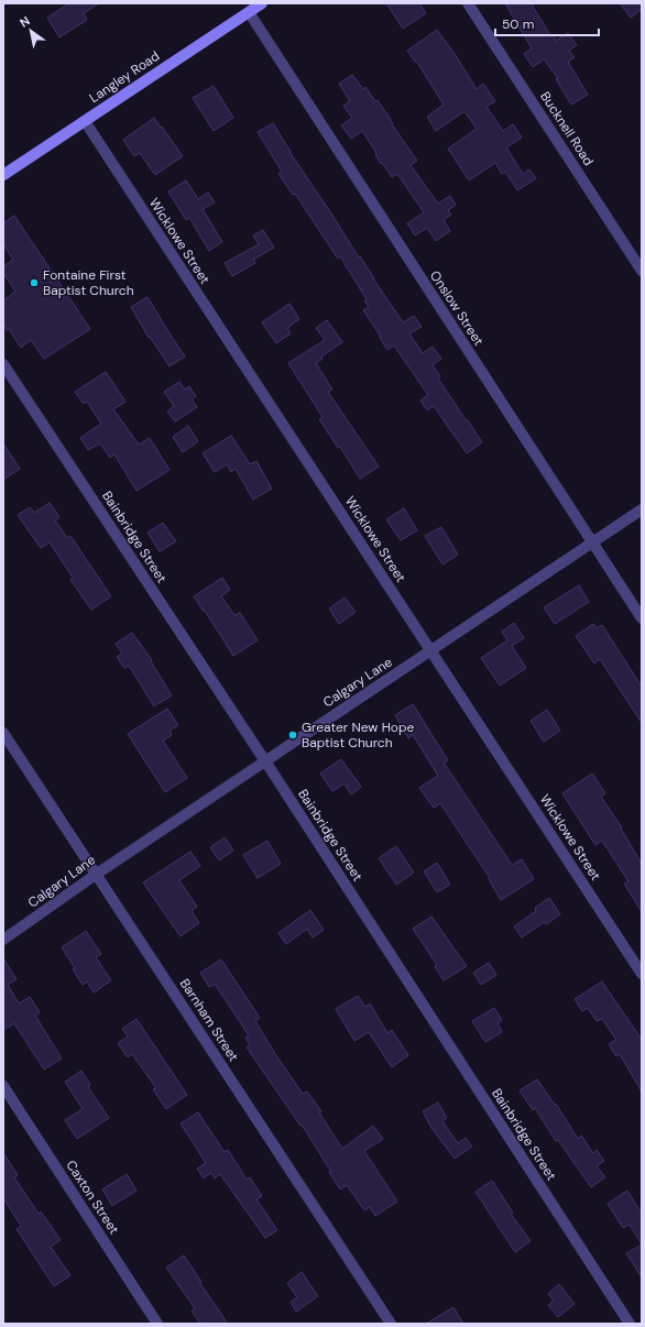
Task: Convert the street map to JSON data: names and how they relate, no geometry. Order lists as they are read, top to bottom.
{
  "streets": {
    "street": [
      "Langley Road",
      "Bucknell Road",
      "Wicklowe Street",
      "Onslow Street",
      "Bainbridge Street",
      "Calgary Lane",
      "Barnham Street",
      "Caxton Street"
    ]
  },
  "crossings": [
    ["Langley Road", "Wicklowe Street"],
    ["Langley Road", "Onslow Street"],
    ["Wicklowe Street", "Calgary Lane"],
    ["Onslow Street", "Calgary Lane"],
    ["Bainbridge Street", "Calgary Lane"],
    ["Calgary Lane", "Barnham Street"]
  ],
  "places": ["Fontaine First Baptist Church", "Greater New Hope Baptist Church"],
  "scale_bar": "50 m",
  "north": "top left"
}
